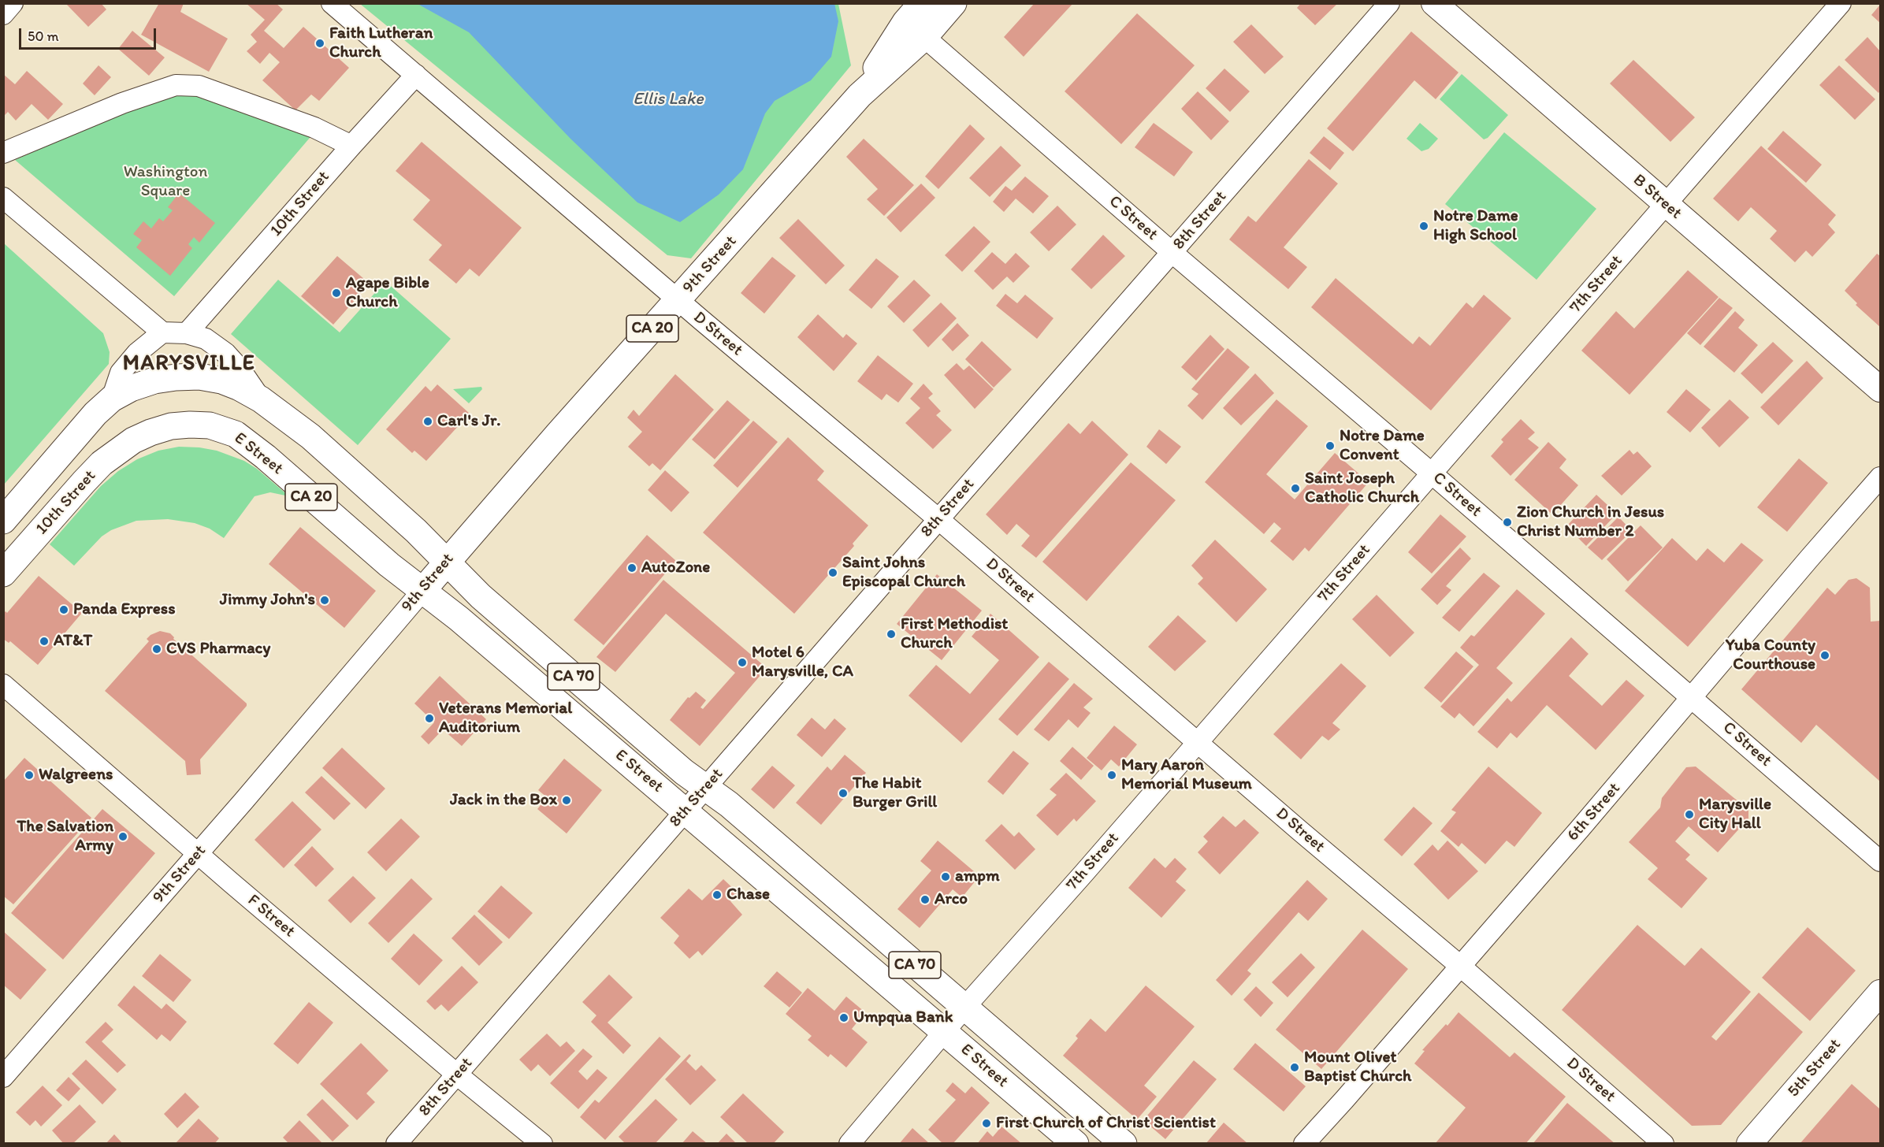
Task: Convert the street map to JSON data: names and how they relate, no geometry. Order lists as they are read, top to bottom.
{
  "streets": {
    "highway": [
      "10th Street",
      "9th Street",
      "CA 20",
      "E Street",
      "CA 70"
    ],
    "main road": ["B Street", "5th Street"],
    "street": [
      "C Street",
      "8th Street",
      "7th Street",
      "D Street",
      "6th Street",
      "F Street"
    ]
  },
  "crossings": [
    ["B Street", "7th Street"],
    ["10th Street", "D Street"],
    ["10th Street", "E Street"],
    ["C Street", "8th Street"],
    ["C Street", "9th Street"],
    ["C Street", "7th Street"],
    ["C Street", "6th Street"],
    ["8th Street", "D Street"],
    ["8th Street", "E Street"],
    ["8th Street", "F Street"],
    ["9th Street", "D Street"],
    ["9th Street", "E Street"],
    ["9th Street", "F Street"],
    ["7th Street", "D Street"],
    ["7th Street", "E Street"],
    ["CA 20", "E Street"],
    ["D Street", "6th Street"]
  ],
  "districts": ["MARYSVILLE"],
  "water": ["Ellis Lake"],
  "parks": ["Washington Square"],
  "places": [
    "Faith Lutheran Church",
    "Notre Dame High School",
    "Agape Bible Church",
    "Carl's Jr.",
    "Notre Dame Convent",
    "Saint Joseph Catholic Church",
    "Zion Church in Jesus Christ Number 2",
    "AutoZone",
    "Saint Johns Episcopal Church",
    "Jimmy John's",
    "Panda Express",
    "First Methodist Church",
    "AT&T",
    "CVS Pharmacy",
    "Yuba County Courthouse",
    "Motel 6 Marysville, CA",
    "Veterans Memorial Auditorium",
    "Walgreens",
    "Mary Aaron Memorial Museum",
    "The Habit Burger Grill",
    "Jack in the Box",
    "Marysville City Hall",
    "The Salvation Army",
    "ampm",
    "Chase",
    "Arco",
    "Umpqua Bank",
    "Mount Olivet Baptist Church",
    "First Church of Christ Scientist"
  ],
  "scale_bar": "50 m"
}
